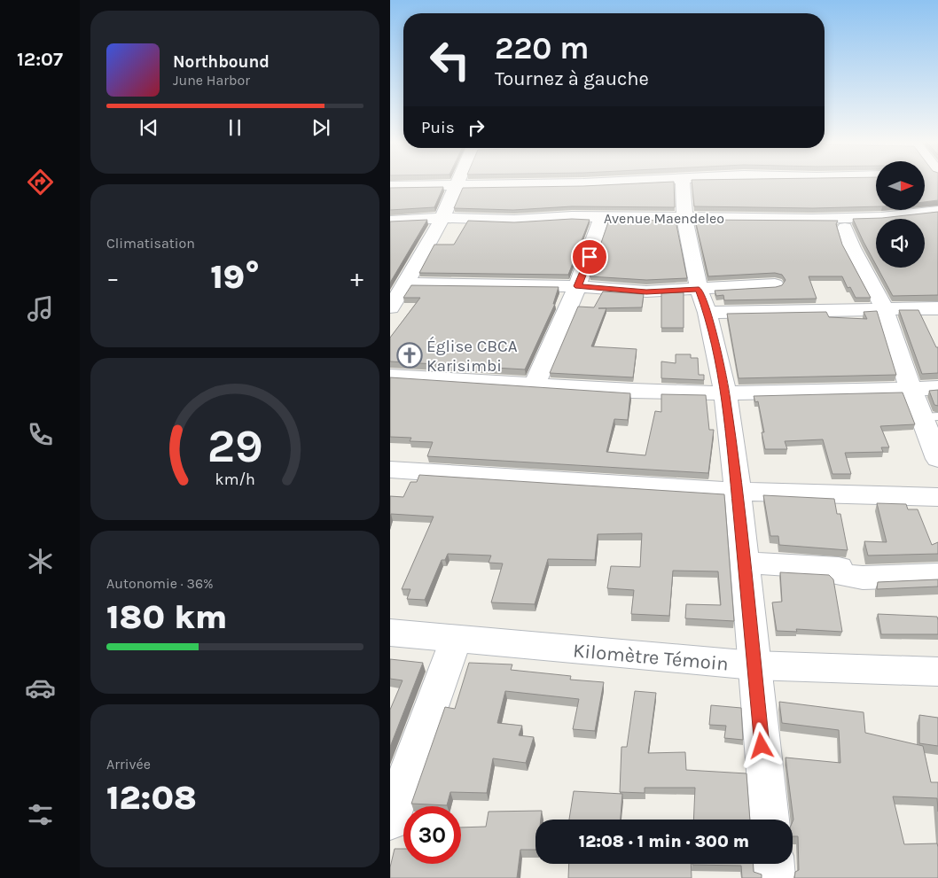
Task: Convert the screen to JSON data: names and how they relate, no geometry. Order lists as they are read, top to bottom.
{
  "streets": {
    "street": ["Avenue Maendeleo", "Kilomètre Témoin"]
  },
  "places": {
    "church": ["Église CBCA Karisimbi"]
  },
  "north": "right",
  "page": {
    "tabs": "12:07",
    "turn": ["220 m", "Tournez à gauche"],
    "song": ["Northbound", "June Harbor"],
    "then": "Puis",
    "tile": [
      "Climatisation",
      ["Autonomie · 36%", "180 km"],
      ["Arrivée", "12:08"]
    ],
    "heat": ["−", "19°", "+"],
    "limit": "30",
    "trip": "12:08 · 1 min · 300 m",
    "gauge": ["29", "km/h"]
  }
}
